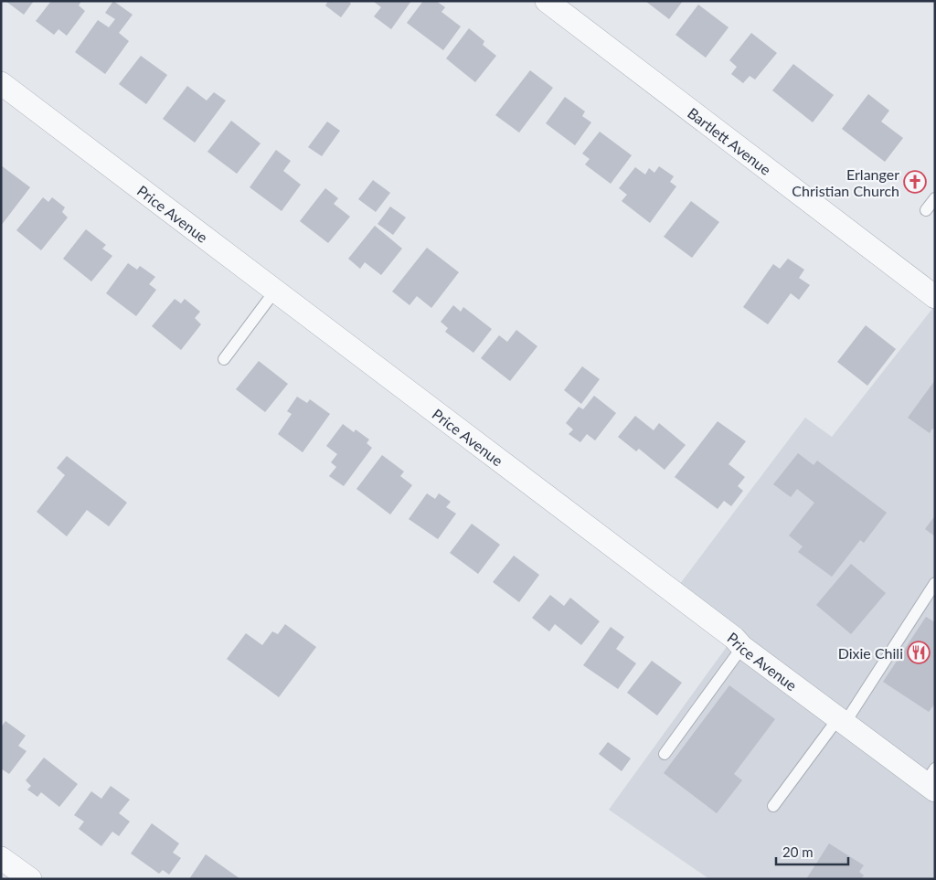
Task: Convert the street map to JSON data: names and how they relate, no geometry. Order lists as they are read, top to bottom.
{
  "streets": {
    "street": ["Bartlett Avenue", "Price Avenue"]
  },
  "places": {
    "church": ["Erlanger Christian Church"],
    "restaurant": ["Dixie Chili"]
  },
  "scale_bar": "20 m"
}
